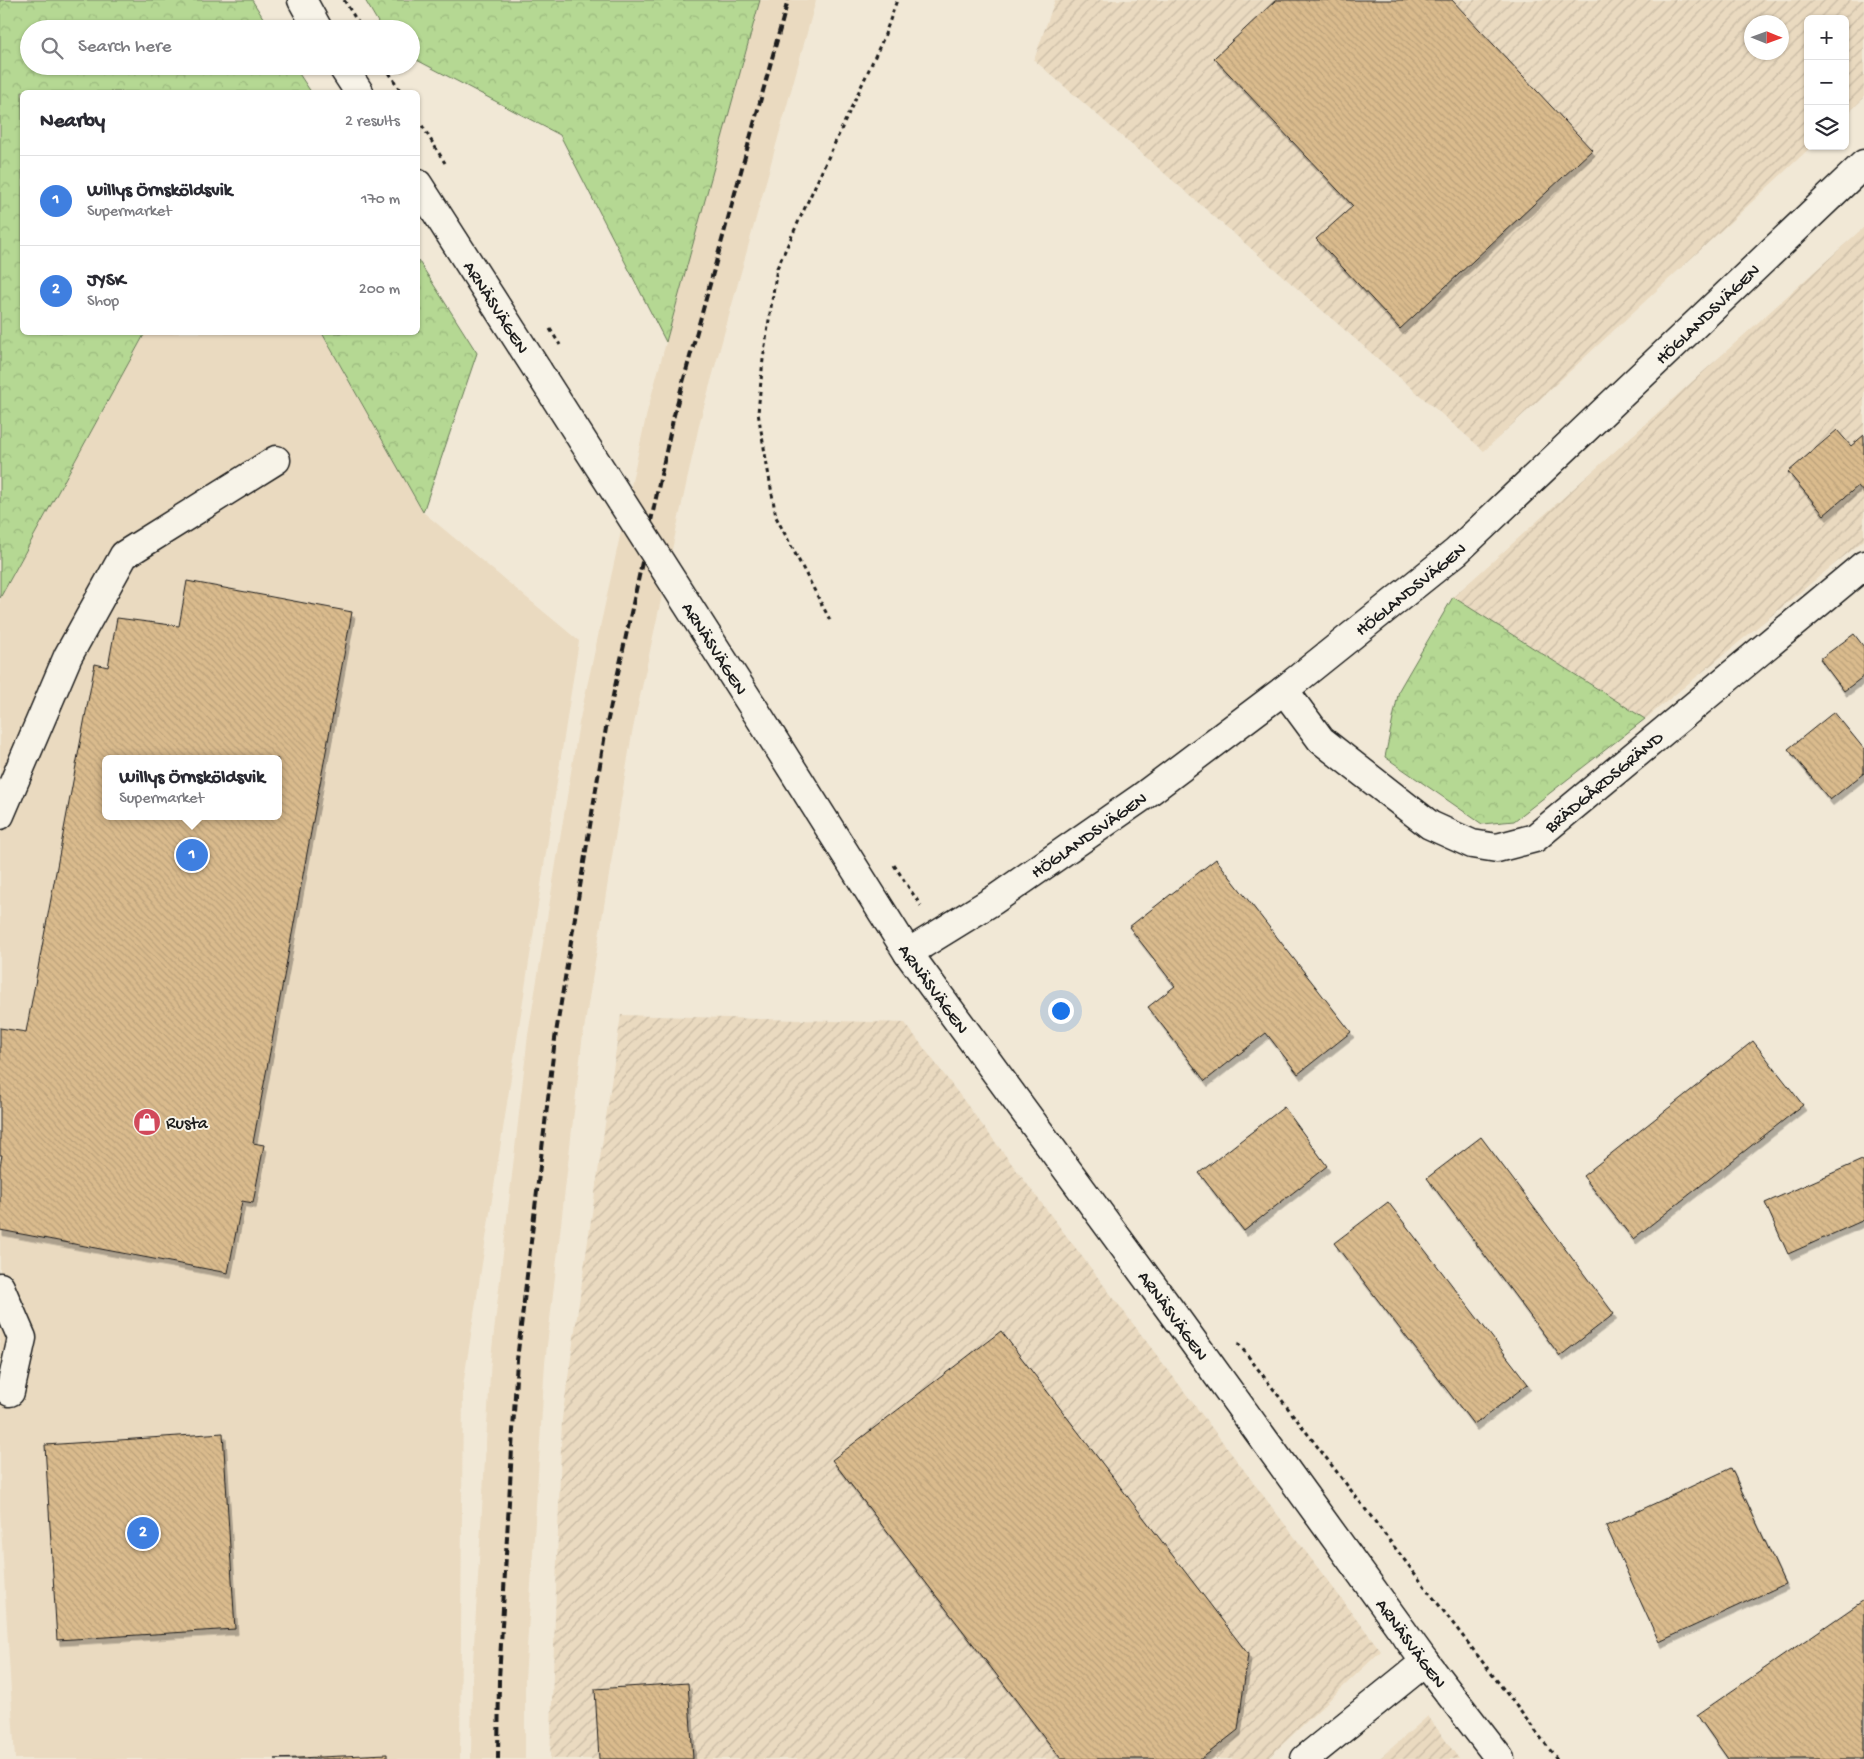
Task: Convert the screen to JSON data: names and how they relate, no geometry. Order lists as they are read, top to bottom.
{
  "streets": {
    "street": ["ARNÄSVÄGEN", "HÖGLANDSVÄGEN", "BRÄDGÅRDSGRÄND"]
  },
  "crossings": [
    ["ARNÄSVÄGEN", "HÖGLANDSVÄGEN"],
    ["HÖGLANDSVÄGEN", "BRÄDGÅRDSGRÄND"]
  ],
  "places": {
    "shop": ["Rusta"]
  },
  "north": "right",
  "page": {
    "map_buttons": ["+", "−"],
    "search": "Search here",
    "heading": ["Nearby", "2 results"],
    "list": [
      {
        "mark": "1",
        "name": "Willys Örnsköldsvik",
        "note": "Supermarket",
        "value": "170 m"
      },
      {
        "mark": "2",
        "name": "JYSK",
        "note": "Shop",
        "value": "200 m"
      }
    ],
    "popup": ["Willys Örnsköldsvik", "Supermarket"],
    "pins": ["1", "2"]
  }
}
